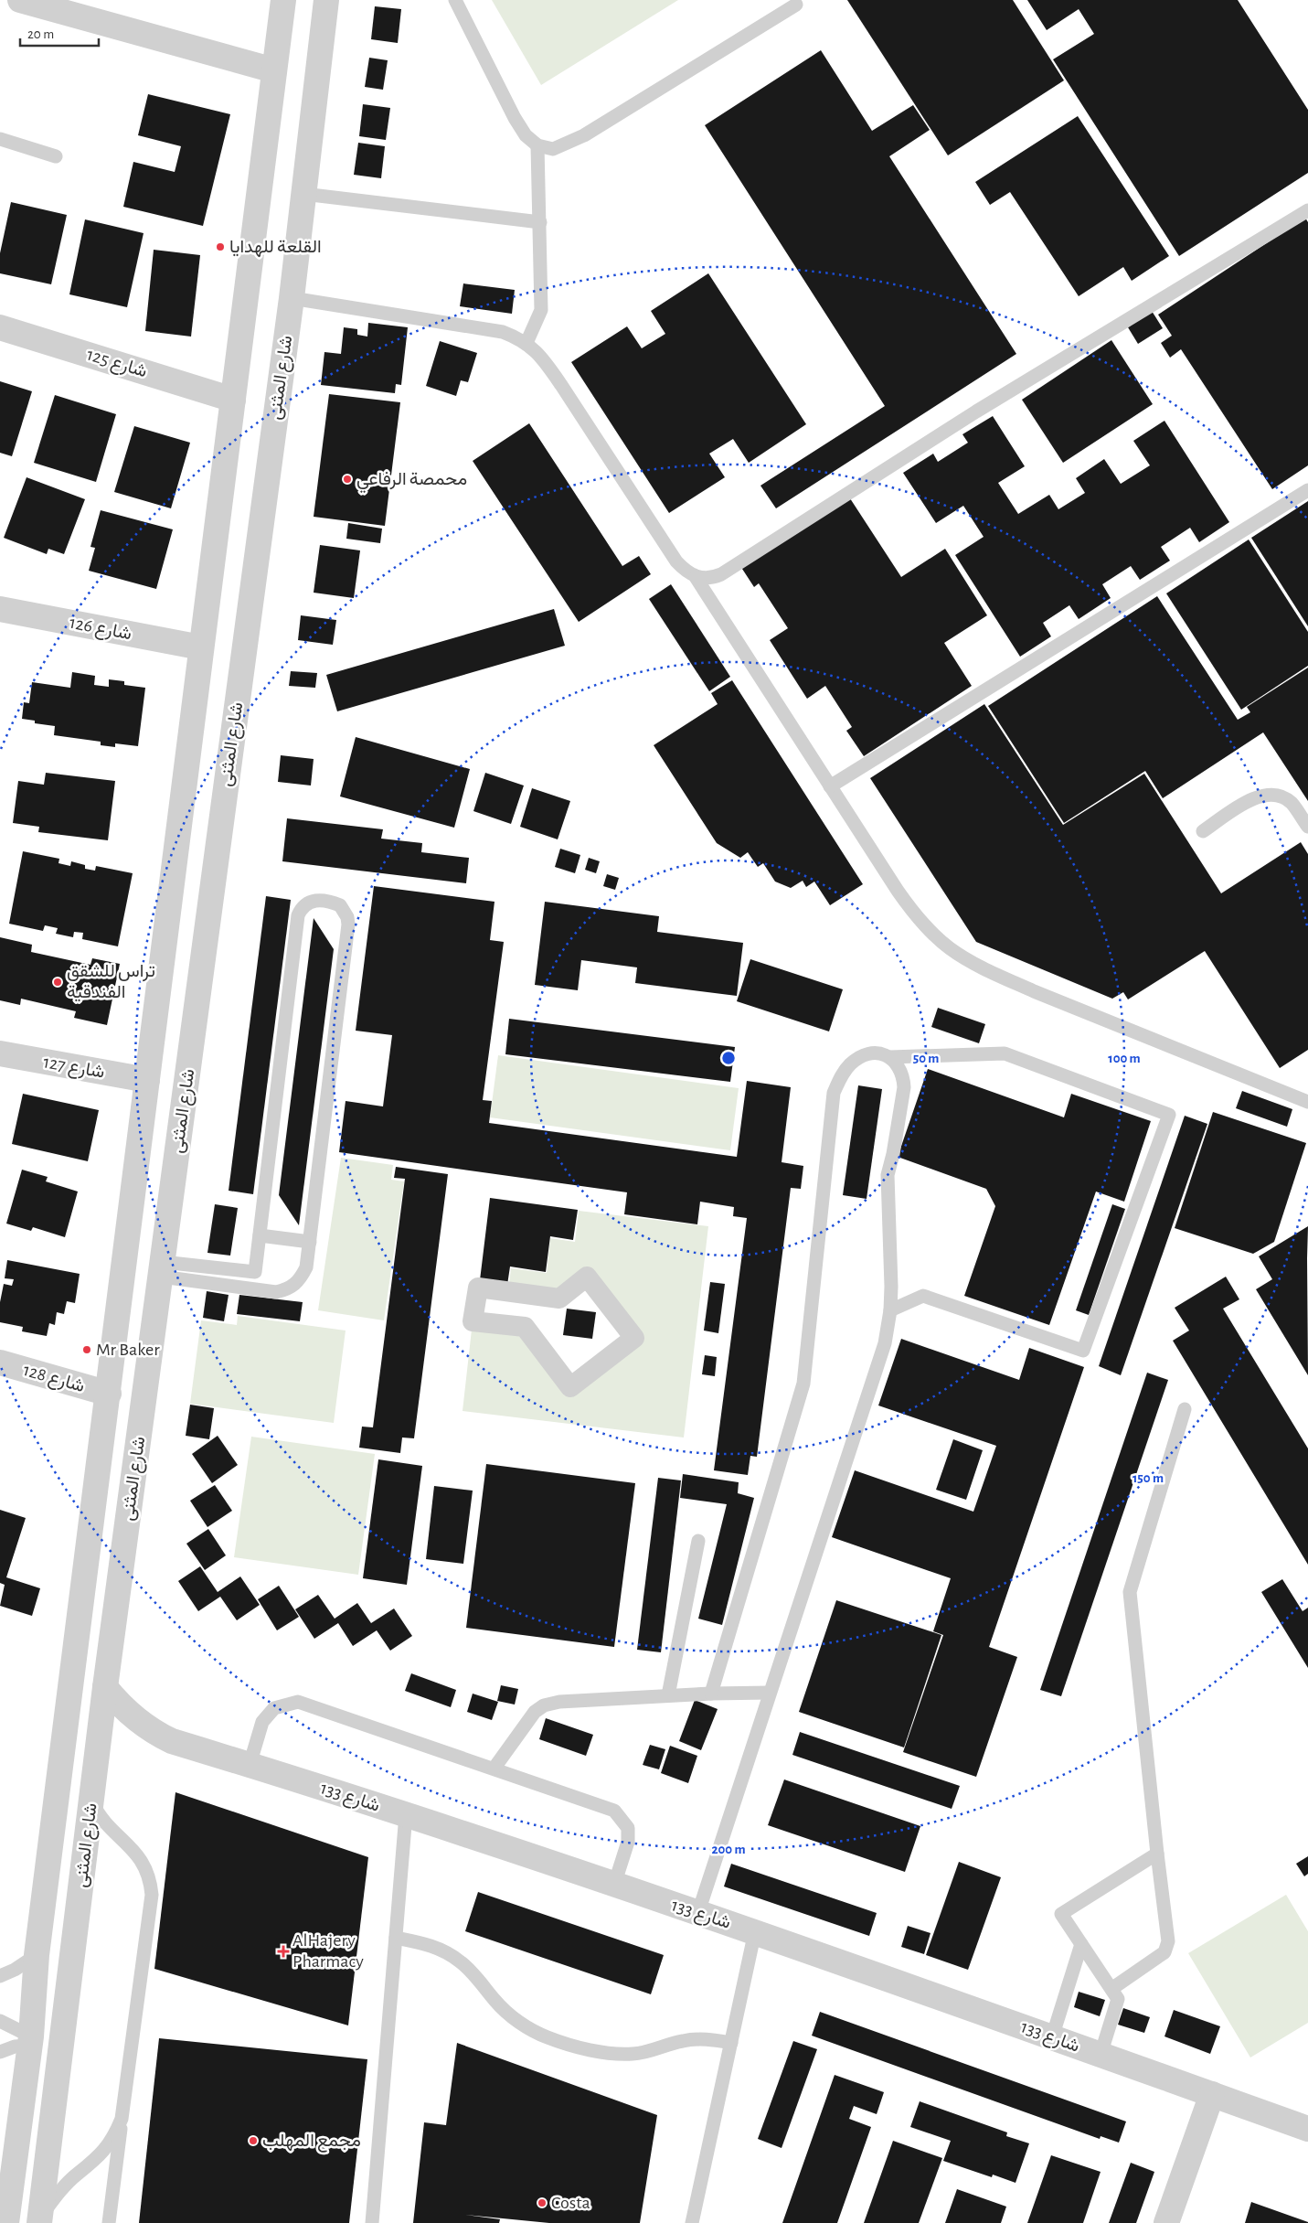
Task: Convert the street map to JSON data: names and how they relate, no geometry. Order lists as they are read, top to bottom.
{
  "streets": {
    "street": [
      "شارع 125",
      "شارع المثنى",
      "شارع 126",
      "شارع 127",
      "شارع 128",
      "شارع 133"
    ]
  },
  "crossings": [
    ["شارع 125", "شارع المثنى"],
    ["شارع المثنى", "شارع 126"],
    ["شارع المثنى", "شارع 127"],
    ["شارع المثنى", "شارع 128"],
    ["شارع المثنى", "شارع 133"]
  ],
  "places": {
    "other": [
      "القلعة للهدايا",
      "محمصة الرفاعي",
      "تراس للشقق الفندقية",
      "Mr Baker",
      "مجمع المهلب",
      "Costa"
    ],
    "health": ["AlHajery Pharmacy"]
  },
  "scale_bar": "20 m",
  "rings": [
    "50 m",
    "100 m",
    "150 m",
    "200 m"
  ]
}
